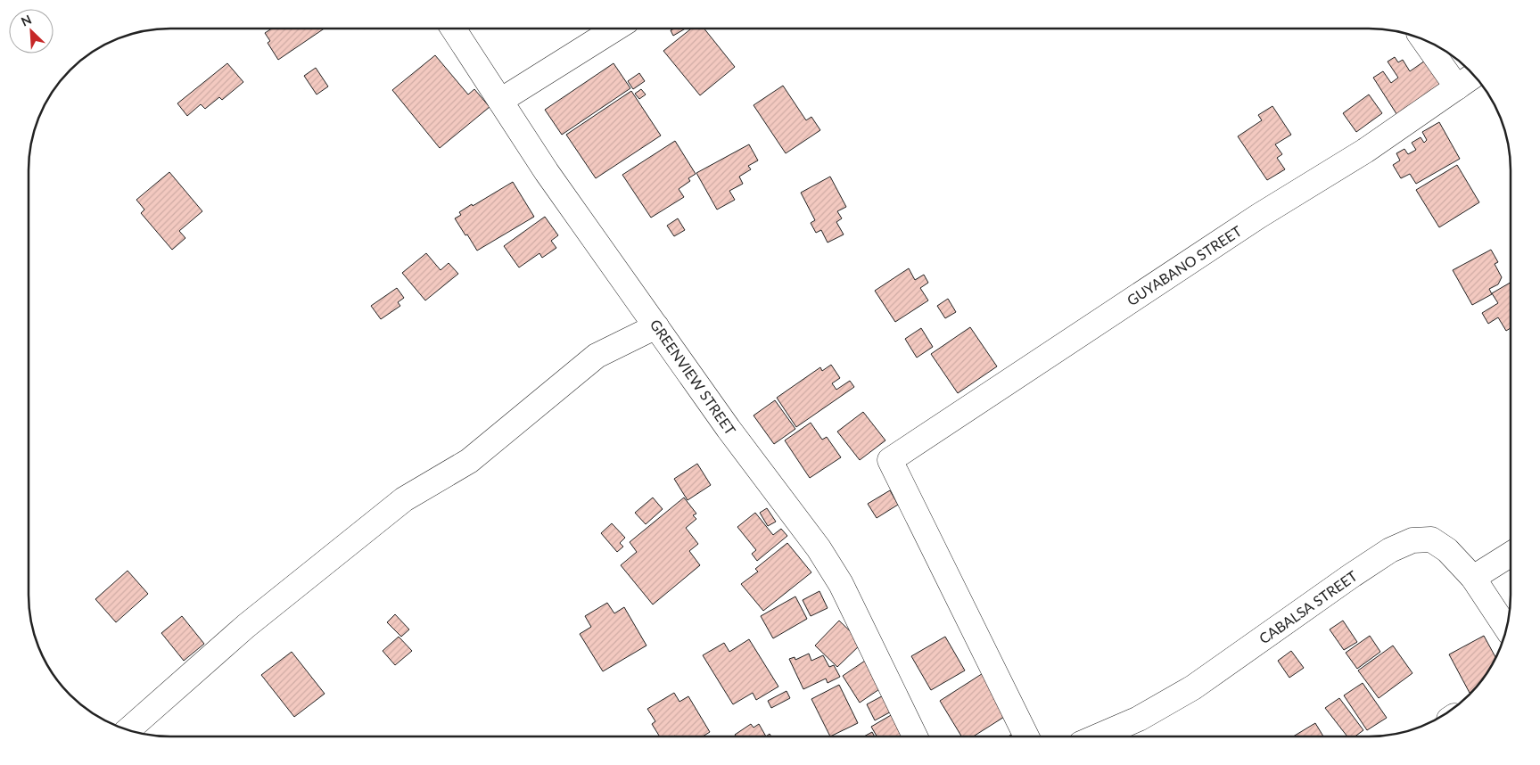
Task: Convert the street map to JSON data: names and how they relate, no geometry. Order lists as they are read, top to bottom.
{
  "streets": {
    "street": ["GUYABANO STREET", "GREENVIEW STREET", "CABALSA STREET"]
  },
  "north": "top left"
}
